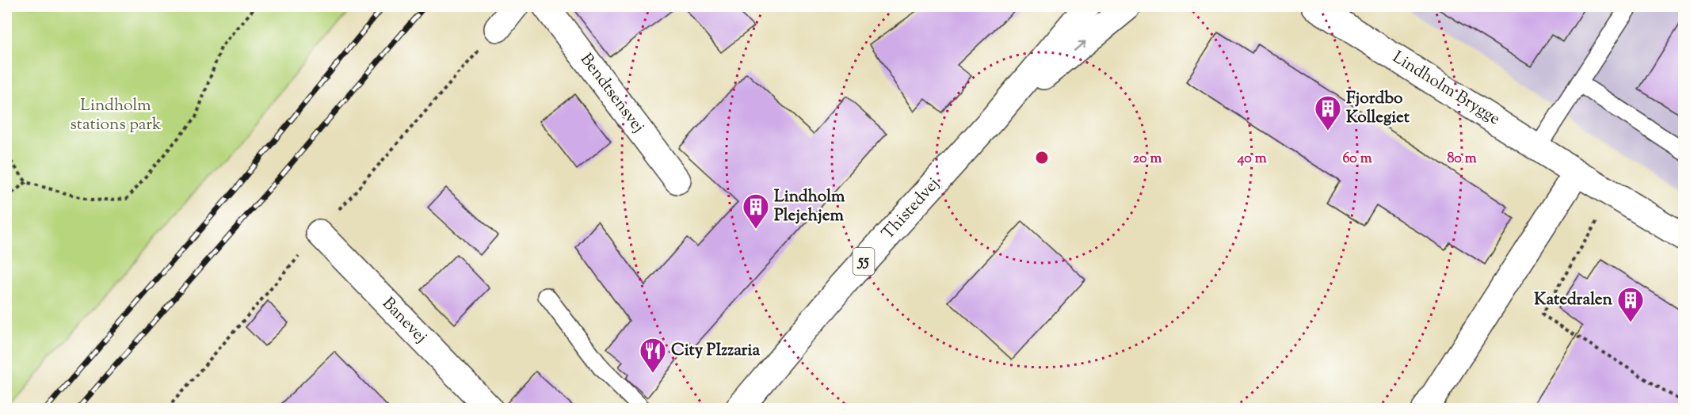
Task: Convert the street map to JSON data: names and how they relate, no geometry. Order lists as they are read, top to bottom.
{
  "streets": {
    "street": [
      "Lindholm Brygge",
      "Bendtsensvej",
      "Thistedvej",
      "55",
      "Banevej"
    ]
  },
  "parks": ["Lindholm stations park"],
  "places": {
    "building": ["Fjordbo Kollegiet", "Lindholm Plejehjem", "Katedralen"],
    "restaurant": ["City PIzzaria"]
  },
  "rings": [
    "20 m",
    "40 m",
    "60 m",
    "80 m"
  ]
}
